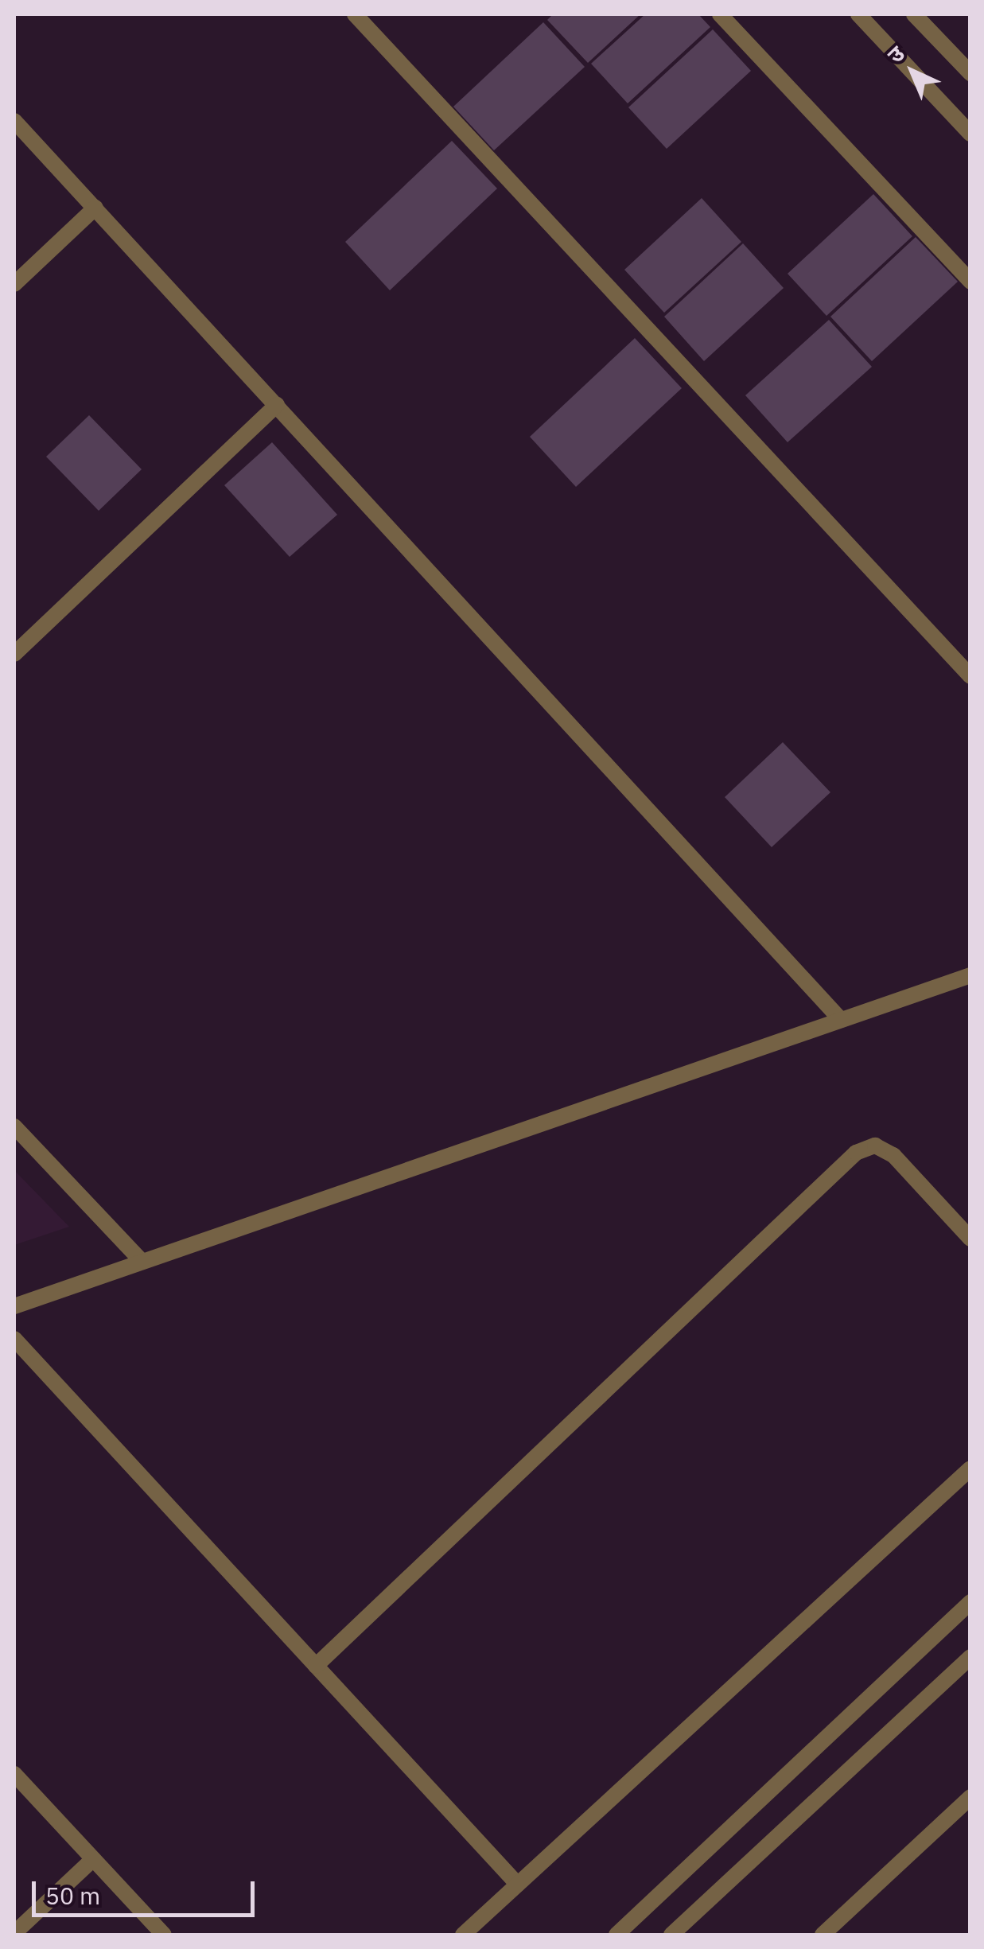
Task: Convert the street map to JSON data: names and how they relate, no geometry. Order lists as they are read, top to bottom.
{
  "scale_bar": "50 m",
  "north": "top left"
}
